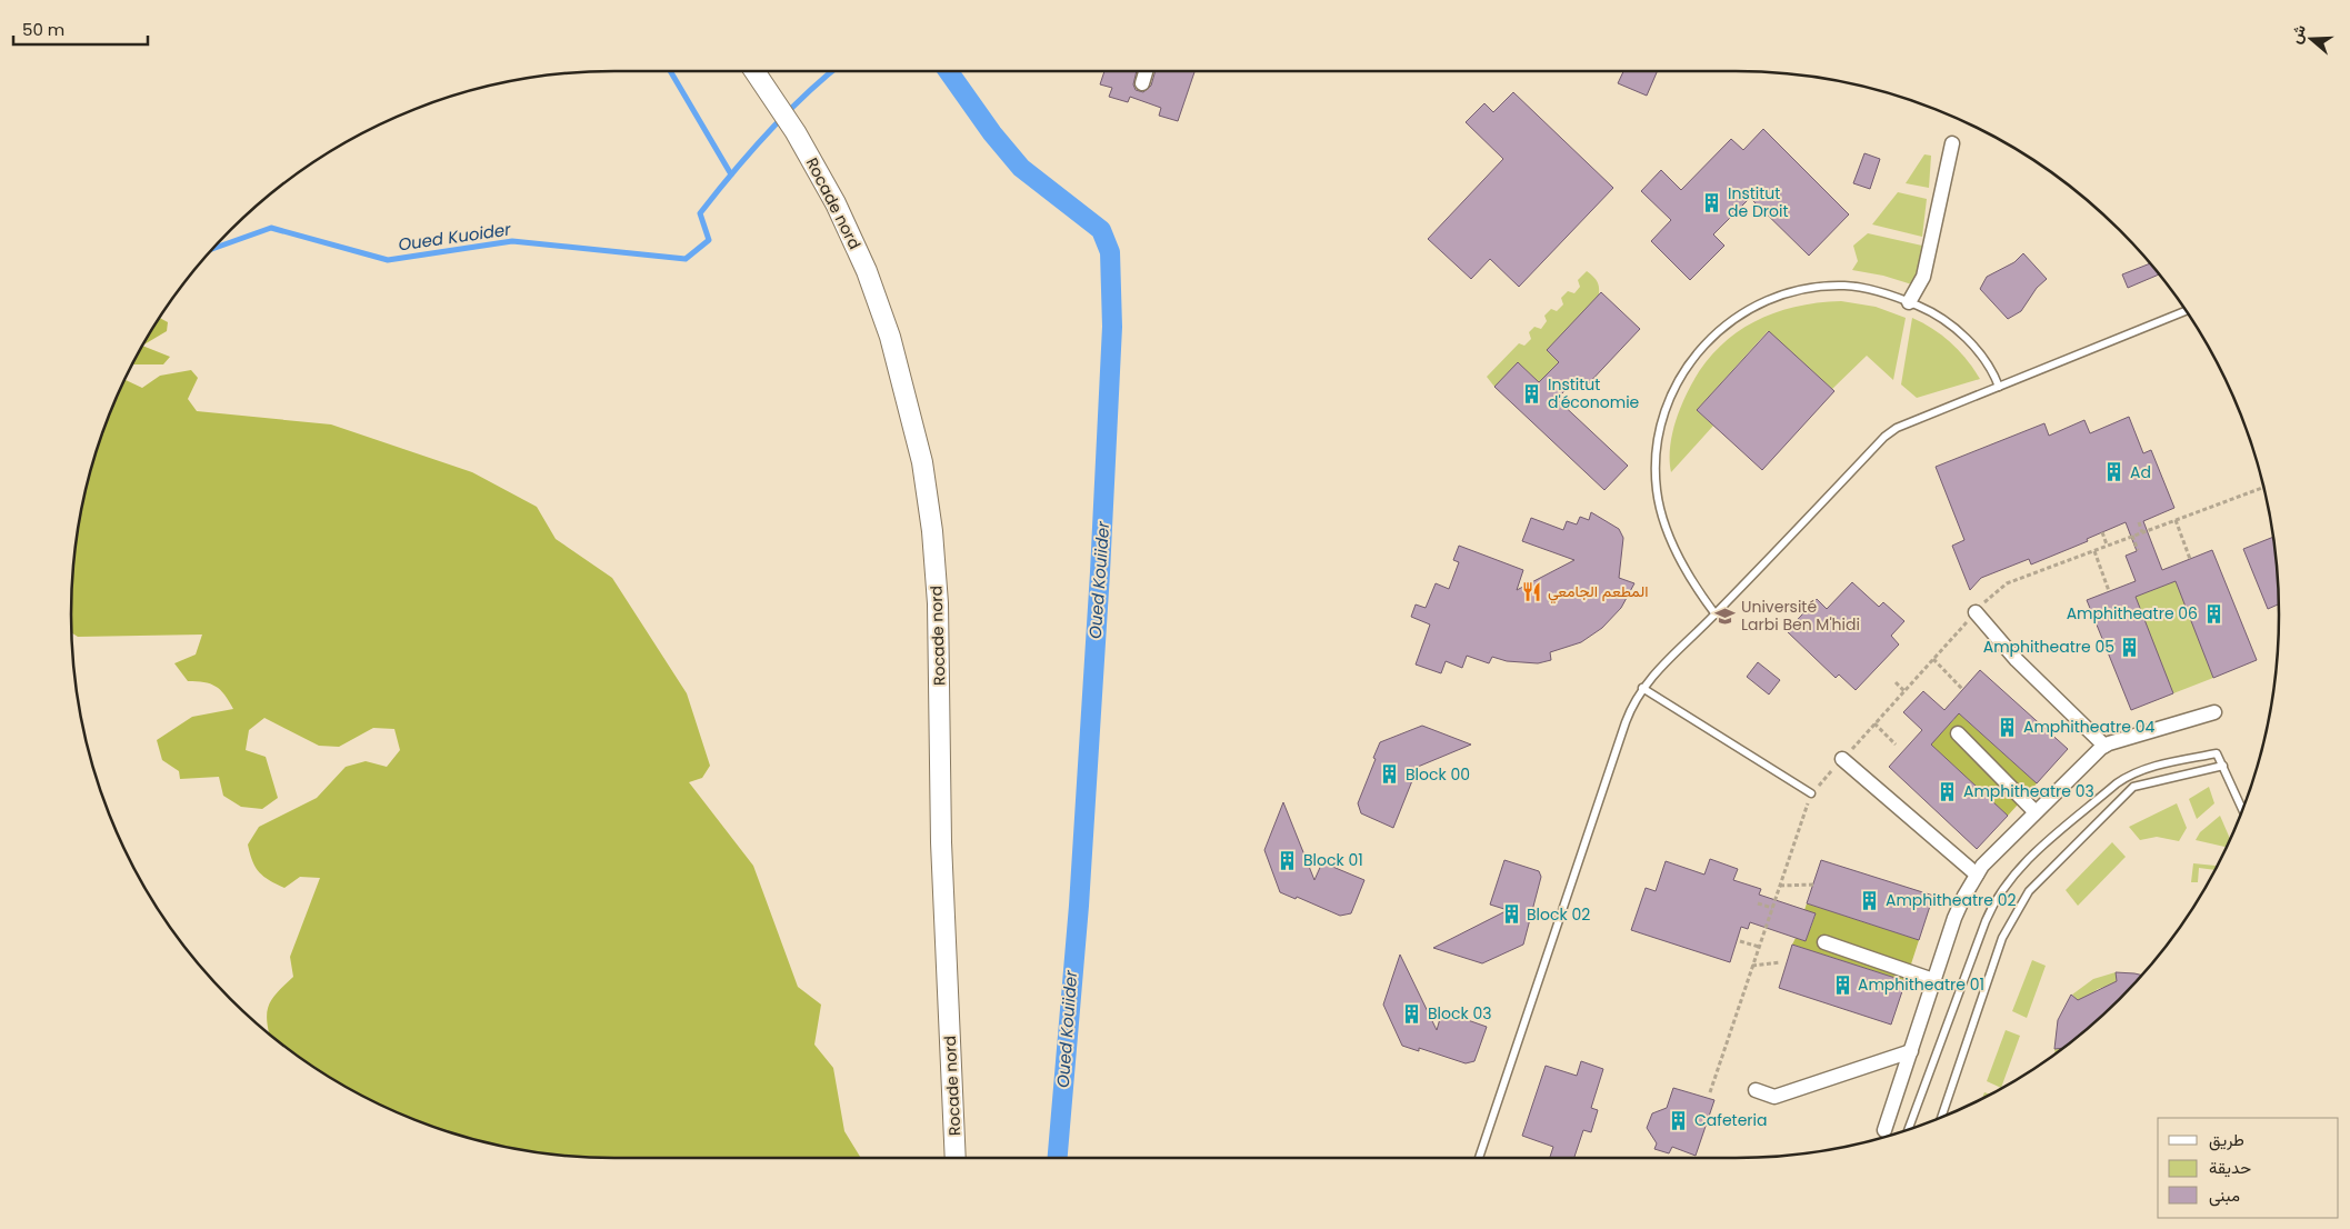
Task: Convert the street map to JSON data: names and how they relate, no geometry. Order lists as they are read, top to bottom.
{
  "streets": {
    "main road": ["Rocade nord"]
  },
  "water": ["Oued Kuoider", "Oued Kouiider"],
  "places": {
    "building": [
      "Institut de Droit",
      "Institut d'économie",
      "Ad",
      "Amphitheatre 06",
      "Amphitheatre 05",
      "Amphitheatre 04",
      "Block 00",
      "Amphitheatre 03",
      "Block 01",
      "Amphitheatre 02",
      "Block 02",
      "Amphitheatre 01",
      "Block 03",
      "Cafeteria"
    ],
    "restaurant": ["المطعم الجامعي"],
    "school or university": ["Université Larbi Ben M'hidi"]
  },
  "legend": ["طريق", "حديقة", "مبنى"],
  "scale_bar": "50 m",
  "north": "left"
}
